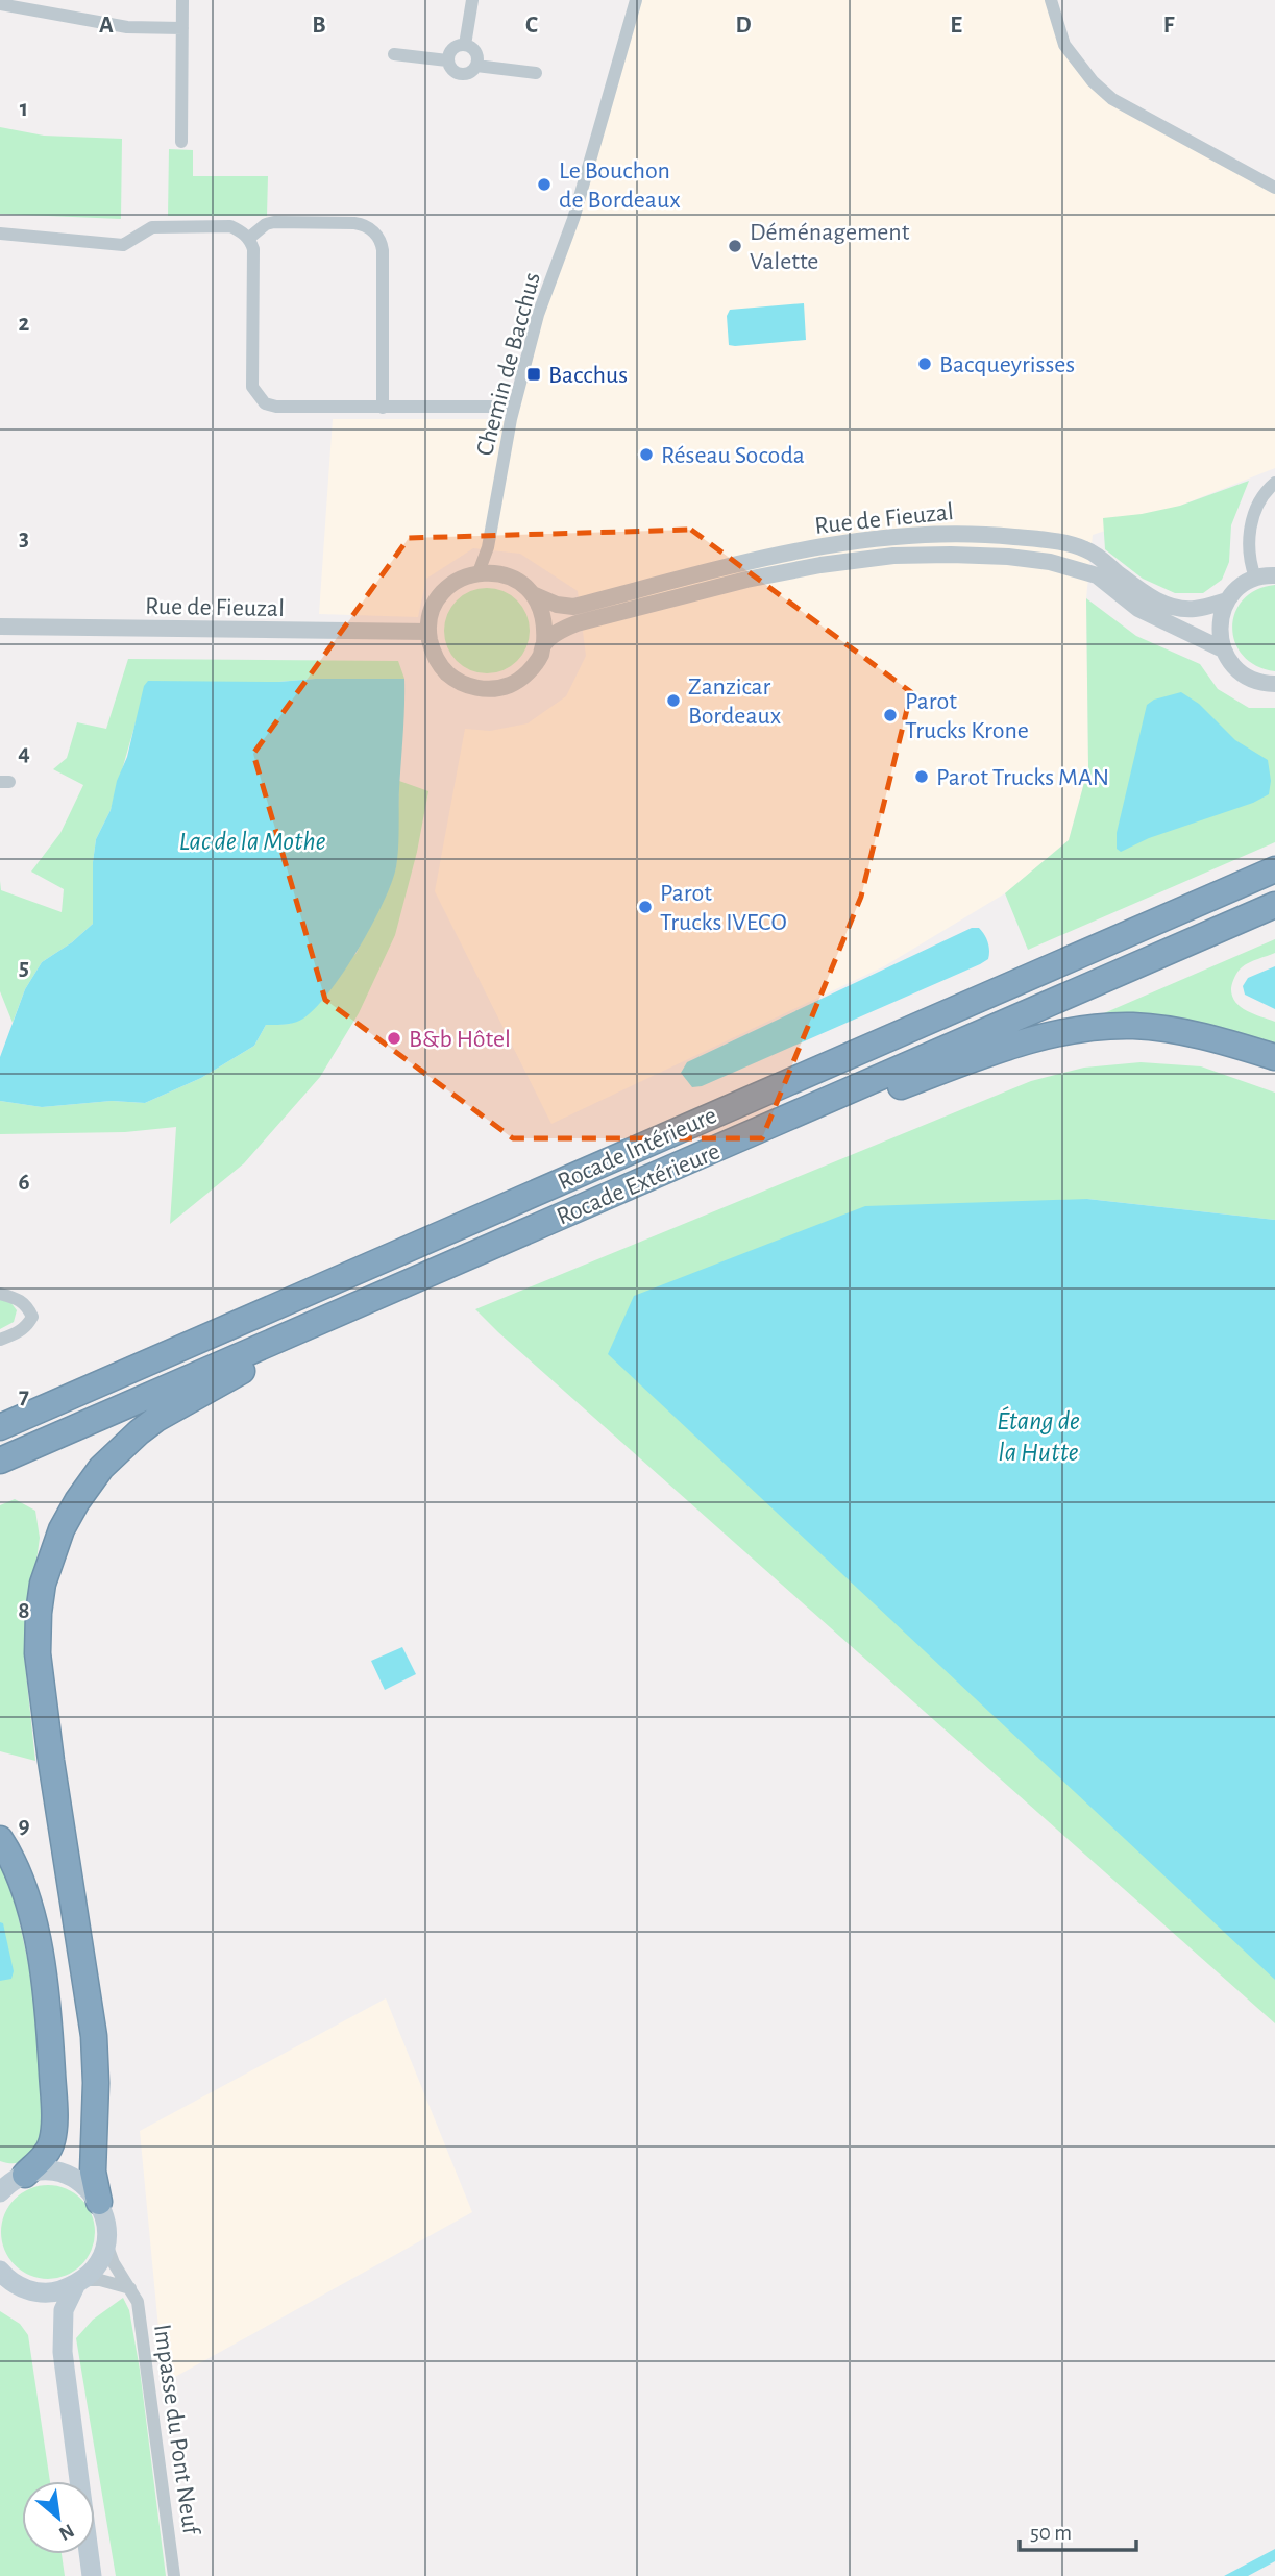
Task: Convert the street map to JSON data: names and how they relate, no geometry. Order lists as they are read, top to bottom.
{
  "streets": {
    "highway": ["Rocade Intérieure", "Rocade Extérieure"],
    "street": ["Chemin de Bacchus", "Rue de Fieuzal", "Impasse du Pont Neuf"]
  },
  "crossings": [
    ["Chemin de Bacchus", "Rue de Fieuzal"]
  ],
  "water": ["Lac de la Mothe", "Étang de la Hutte"],
  "places": {
    "other": [
      "Le Bouchon de Bordeaux",
      "Déménagement Valette",
      "Bacqueyrisses",
      "Réseau Socoda",
      "Zanzicar Bordeaux",
      "Parot Trucks Krone",
      "Parot Trucks MAN",
      "Parot Trucks IVECO",
      "B&b Hôtel"
    ],
    "transit": ["Bacchus"]
  },
  "scale_bar": "50 m",
  "north": "bottom right",
  "grid": {
    "columns": [
      "A",
      "B",
      "C",
      "D",
      "E",
      "F"
    ],
    "rows": [
      "1",
      "2",
      "3",
      "4",
      "5",
      "6",
      "7",
      "8",
      "9"
    ]
  }
}
